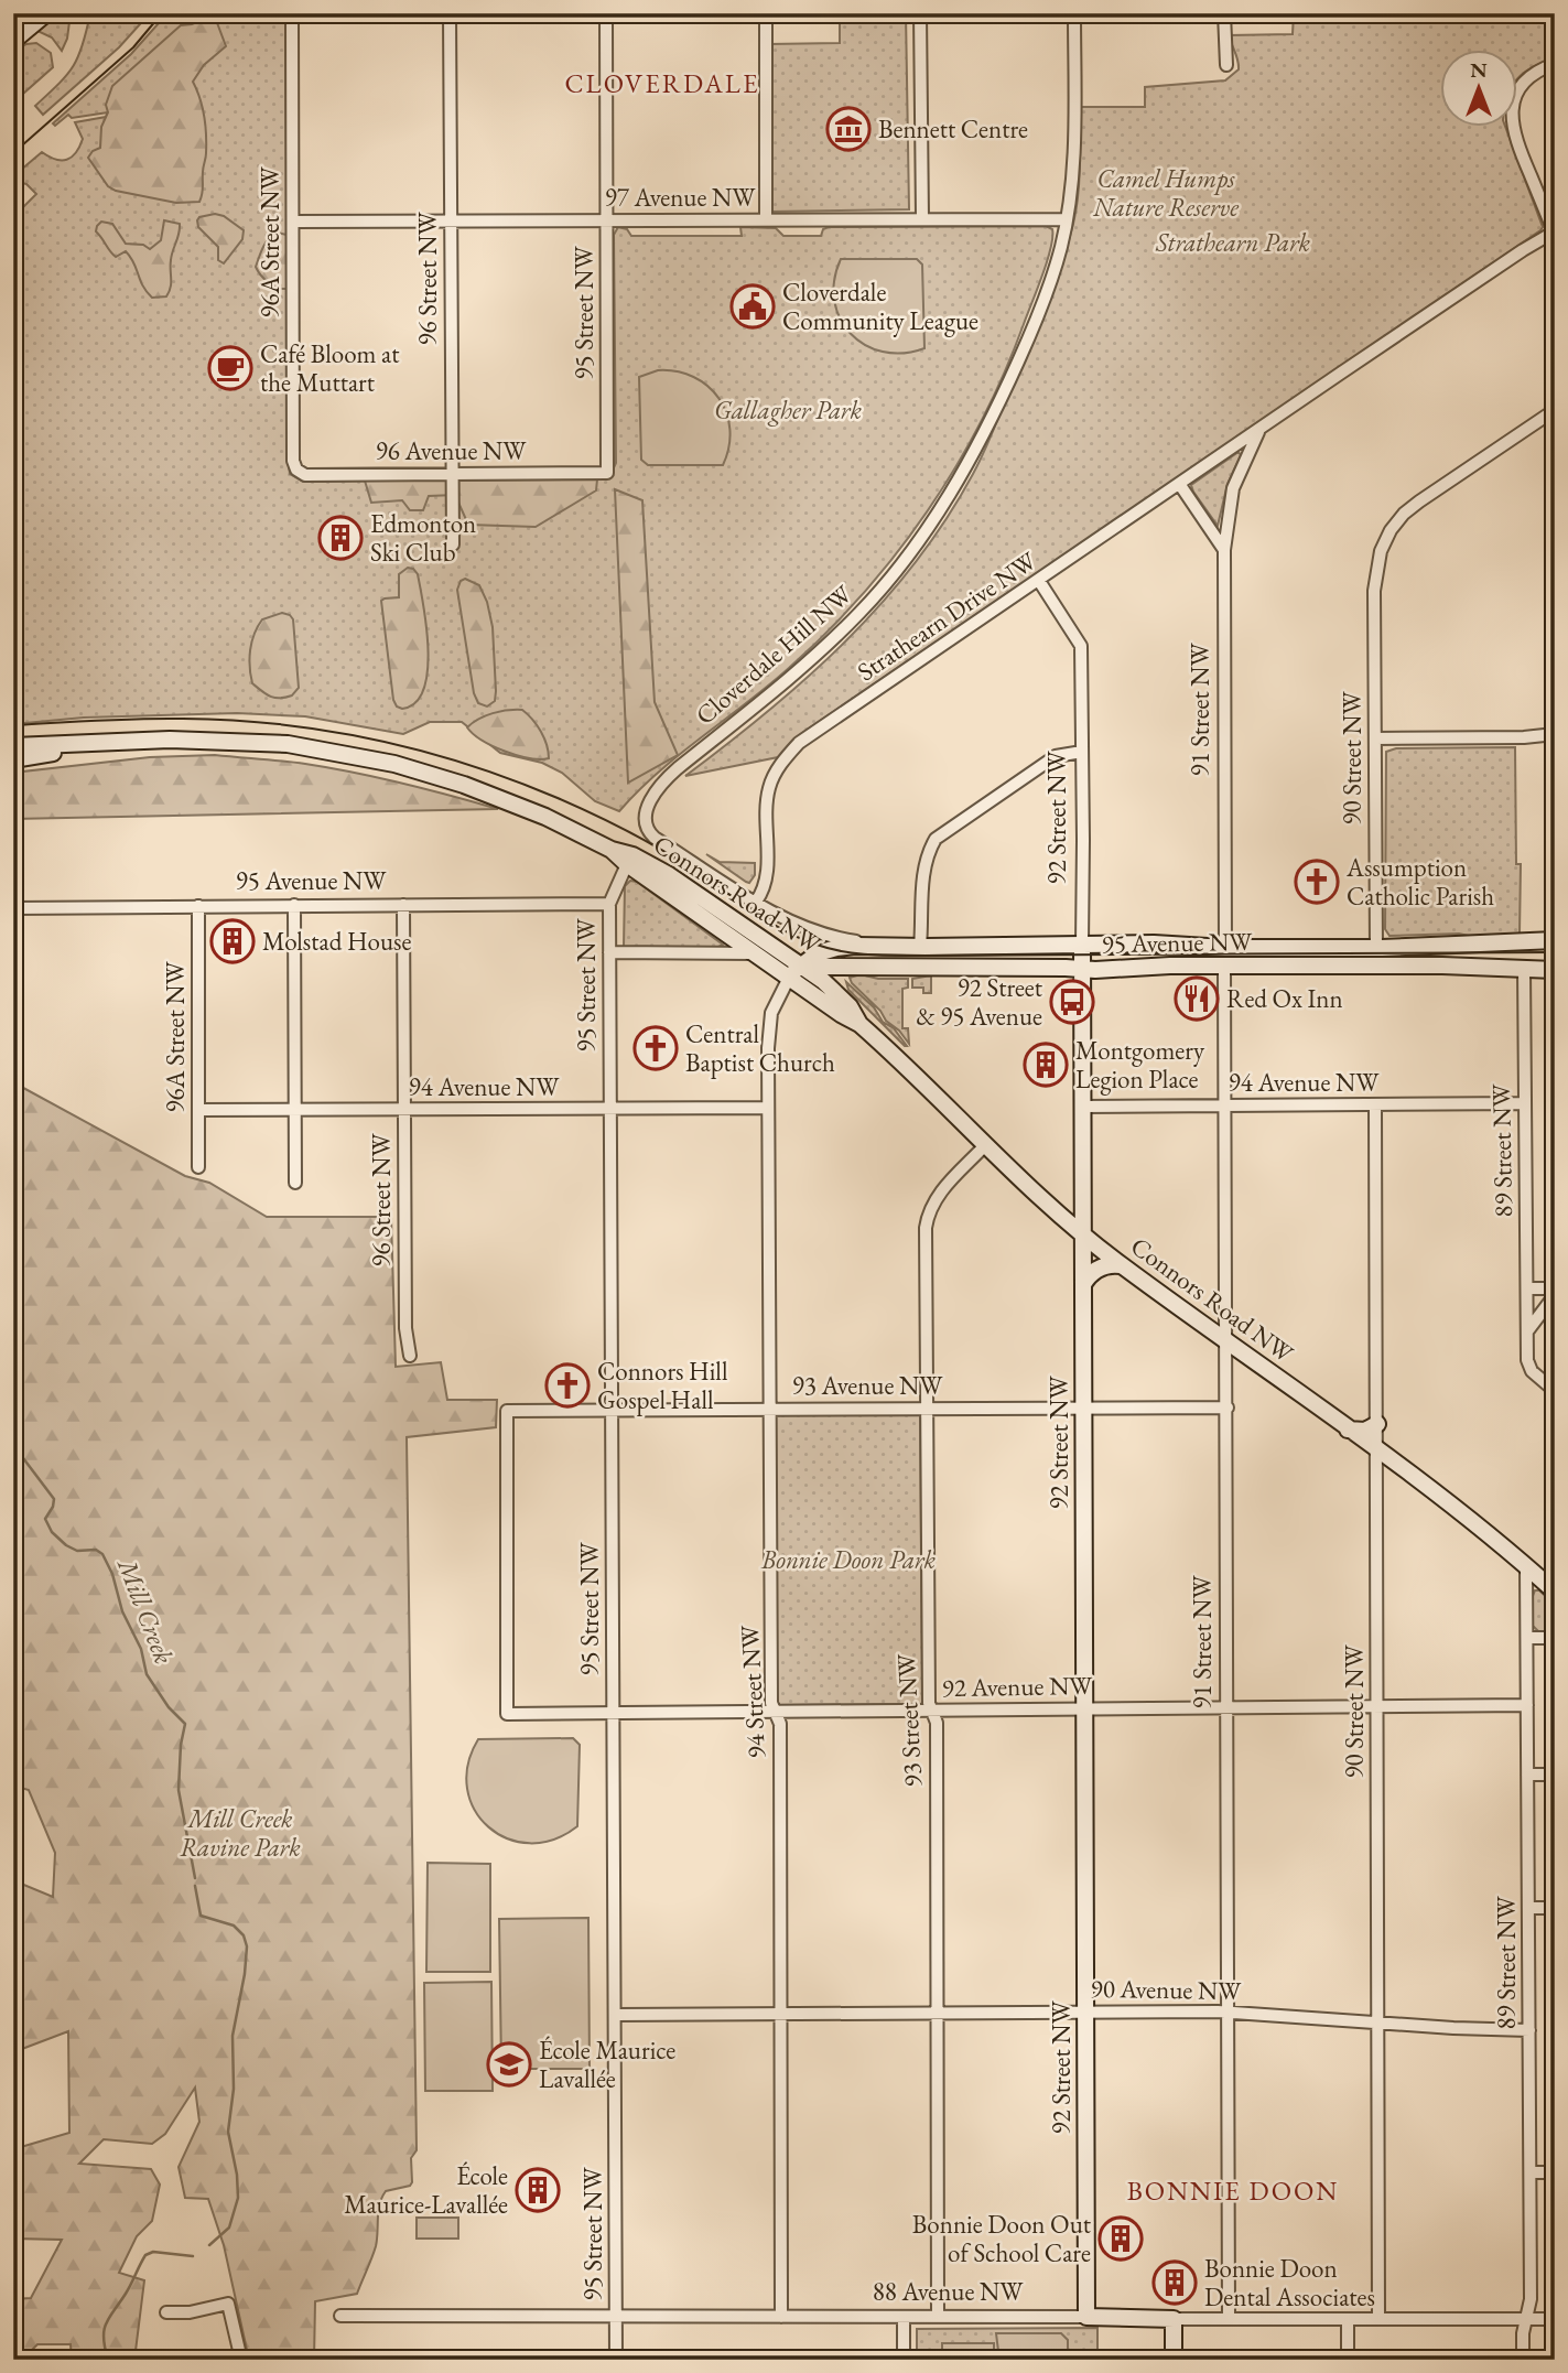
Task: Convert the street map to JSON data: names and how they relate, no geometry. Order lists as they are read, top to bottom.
{
  "streets": {
    "street": [
      "97 Avenue NW",
      "96A Street NW",
      "96 Street NW",
      "95 Street NW",
      "96 Avenue NW",
      "Strathearn Drive NW",
      "Cloverdale Hill NW",
      "91 Street NW",
      "90 Street NW",
      "92 Street NW",
      "95 Avenue NW",
      "Connors Road NW",
      "94 Avenue NW",
      "89 Street NW",
      "93 Avenue NW",
      "92 Avenue NW",
      "94 Street NW",
      "93 Street NW",
      "90 Avenue NW",
      "88 Avenue NW"
    ]
  },
  "crossings": [
    ["97 Avenue NW", "96A Street NW"],
    ["97 Avenue NW", "96 Street NW"],
    ["97 Avenue NW", "95 Street NW"],
    ["97 Avenue NW", "Cloverdale Hill NW"],
    ["96A Street NW", "96 Avenue NW"],
    ["96A Street NW", "95 Avenue NW"],
    ["96A Street NW", "94 Avenue NW"],
    ["96 Street NW", "96 Avenue NW"],
    ["96 Street NW", "95 Avenue NW"],
    ["96 Street NW", "94 Avenue NW"],
    ["95 Street NW", "96 Avenue NW"],
    ["95 Street NW", "95 Avenue NW"],
    ["95 Street NW", "Connors Road NW"],
    ["95 Street NW", "94 Avenue NW"],
    ["95 Street NW", "93 Avenue NW"],
    ["95 Street NW", "92 Avenue NW"],
    ["95 Street NW", "90 Avenue NW"],
    ["95 Street NW", "88 Avenue NW"],
    ["Strathearn Drive NW", "92 Street NW"],
    ["Strathearn Drive NW", "95 Avenue NW"],
    ["Cloverdale Hill NW", "95 Avenue NW"],
    ["91 Street NW", "95 Avenue NW"],
    ["91 Street NW", "Connors Road NW"],
    ["91 Street NW", "94 Avenue NW"],
    ["91 Street NW", "93 Avenue NW"],
    ["91 Street NW", "92 Avenue NW"],
    ["91 Street NW", "90 Avenue NW"],
    ["91 Street NW", "88 Avenue NW"],
    ["90 Street NW", "95 Avenue NW"],
    ["90 Street NW", "Connors Road NW"],
    ["90 Street NW", "94 Avenue NW"],
    ["90 Street NW", "92 Avenue NW"],
    ["90 Street NW", "90 Avenue NW"],
    ["90 Street NW", "88 Avenue NW"],
    ["92 Street NW", "95 Avenue NW"],
    ["92 Street NW", "Connors Road NW"],
    ["92 Street NW", "94 Avenue NW"],
    ["92 Street NW", "93 Avenue NW"],
    ["92 Street NW", "92 Avenue NW"],
    ["92 Street NW", "90 Avenue NW"],
    ["92 Street NW", "88 Avenue NW"],
    ["95 Avenue NW", "Connors Road NW"],
    ["95 Avenue NW", "89 Street NW"],
    ["95 Avenue NW", "94 Street NW"],
    ["Connors Road NW", "89 Street NW"],
    ["Connors Road NW", "94 Street NW"],
    ["Connors Road NW", "93 Street NW"],
    ["94 Avenue NW", "89 Street NW"],
    ["94 Avenue NW", "94 Street NW"],
    ["89 Street NW", "92 Avenue NW"],
    ["89 Street NW", "90 Avenue NW"],
    ["89 Street NW", "88 Avenue NW"],
    ["93 Avenue NW", "92 Avenue NW"],
    ["93 Avenue NW", "94 Street NW"],
    ["93 Avenue NW", "93 Street NW"],
    ["92 Avenue NW", "94 Street NW"],
    ["92 Avenue NW", "93 Street NW"],
    ["94 Street NW", "90 Avenue NW"],
    ["94 Street NW", "88 Avenue NW"],
    ["93 Street NW", "90 Avenue NW"],
    ["93 Street NW", "88 Avenue NW"]
  ],
  "districts": ["CLOVERDALE", "BONNIE DOON"],
  "water": ["Mill Creek"],
  "parks": [
    "Camel Humps Nature Reserve",
    "Strathearn Park",
    "Gallagher Park",
    "Bonnie Doon Park",
    "Mill Creek Ravine Park"
  ],
  "places": {
    "museum": ["Bennett Centre"],
    "public building": ["Cloverdale Community League"],
    "cafe": ["Café Bloom at the Muttart"],
    "building": [
      "Edmonton Ski Club",
      "Molstad House",
      "Montgomery Legion Place",
      "École Maurice-Lavallée",
      "Bonnie Doon Out of School Care",
      "Bonnie Doon Dental Associates"
    ],
    "church": ["Assumption Catholic Parish", "Central Baptist Church", "Connors Hill Gospel Hall"],
    "restaurant": ["Red Ox Inn"],
    "bus stop": ["92 Street & 95 Avenue"],
    "school or university": ["École Maurice Lavallée"]
  },
  "north": "top"
}
